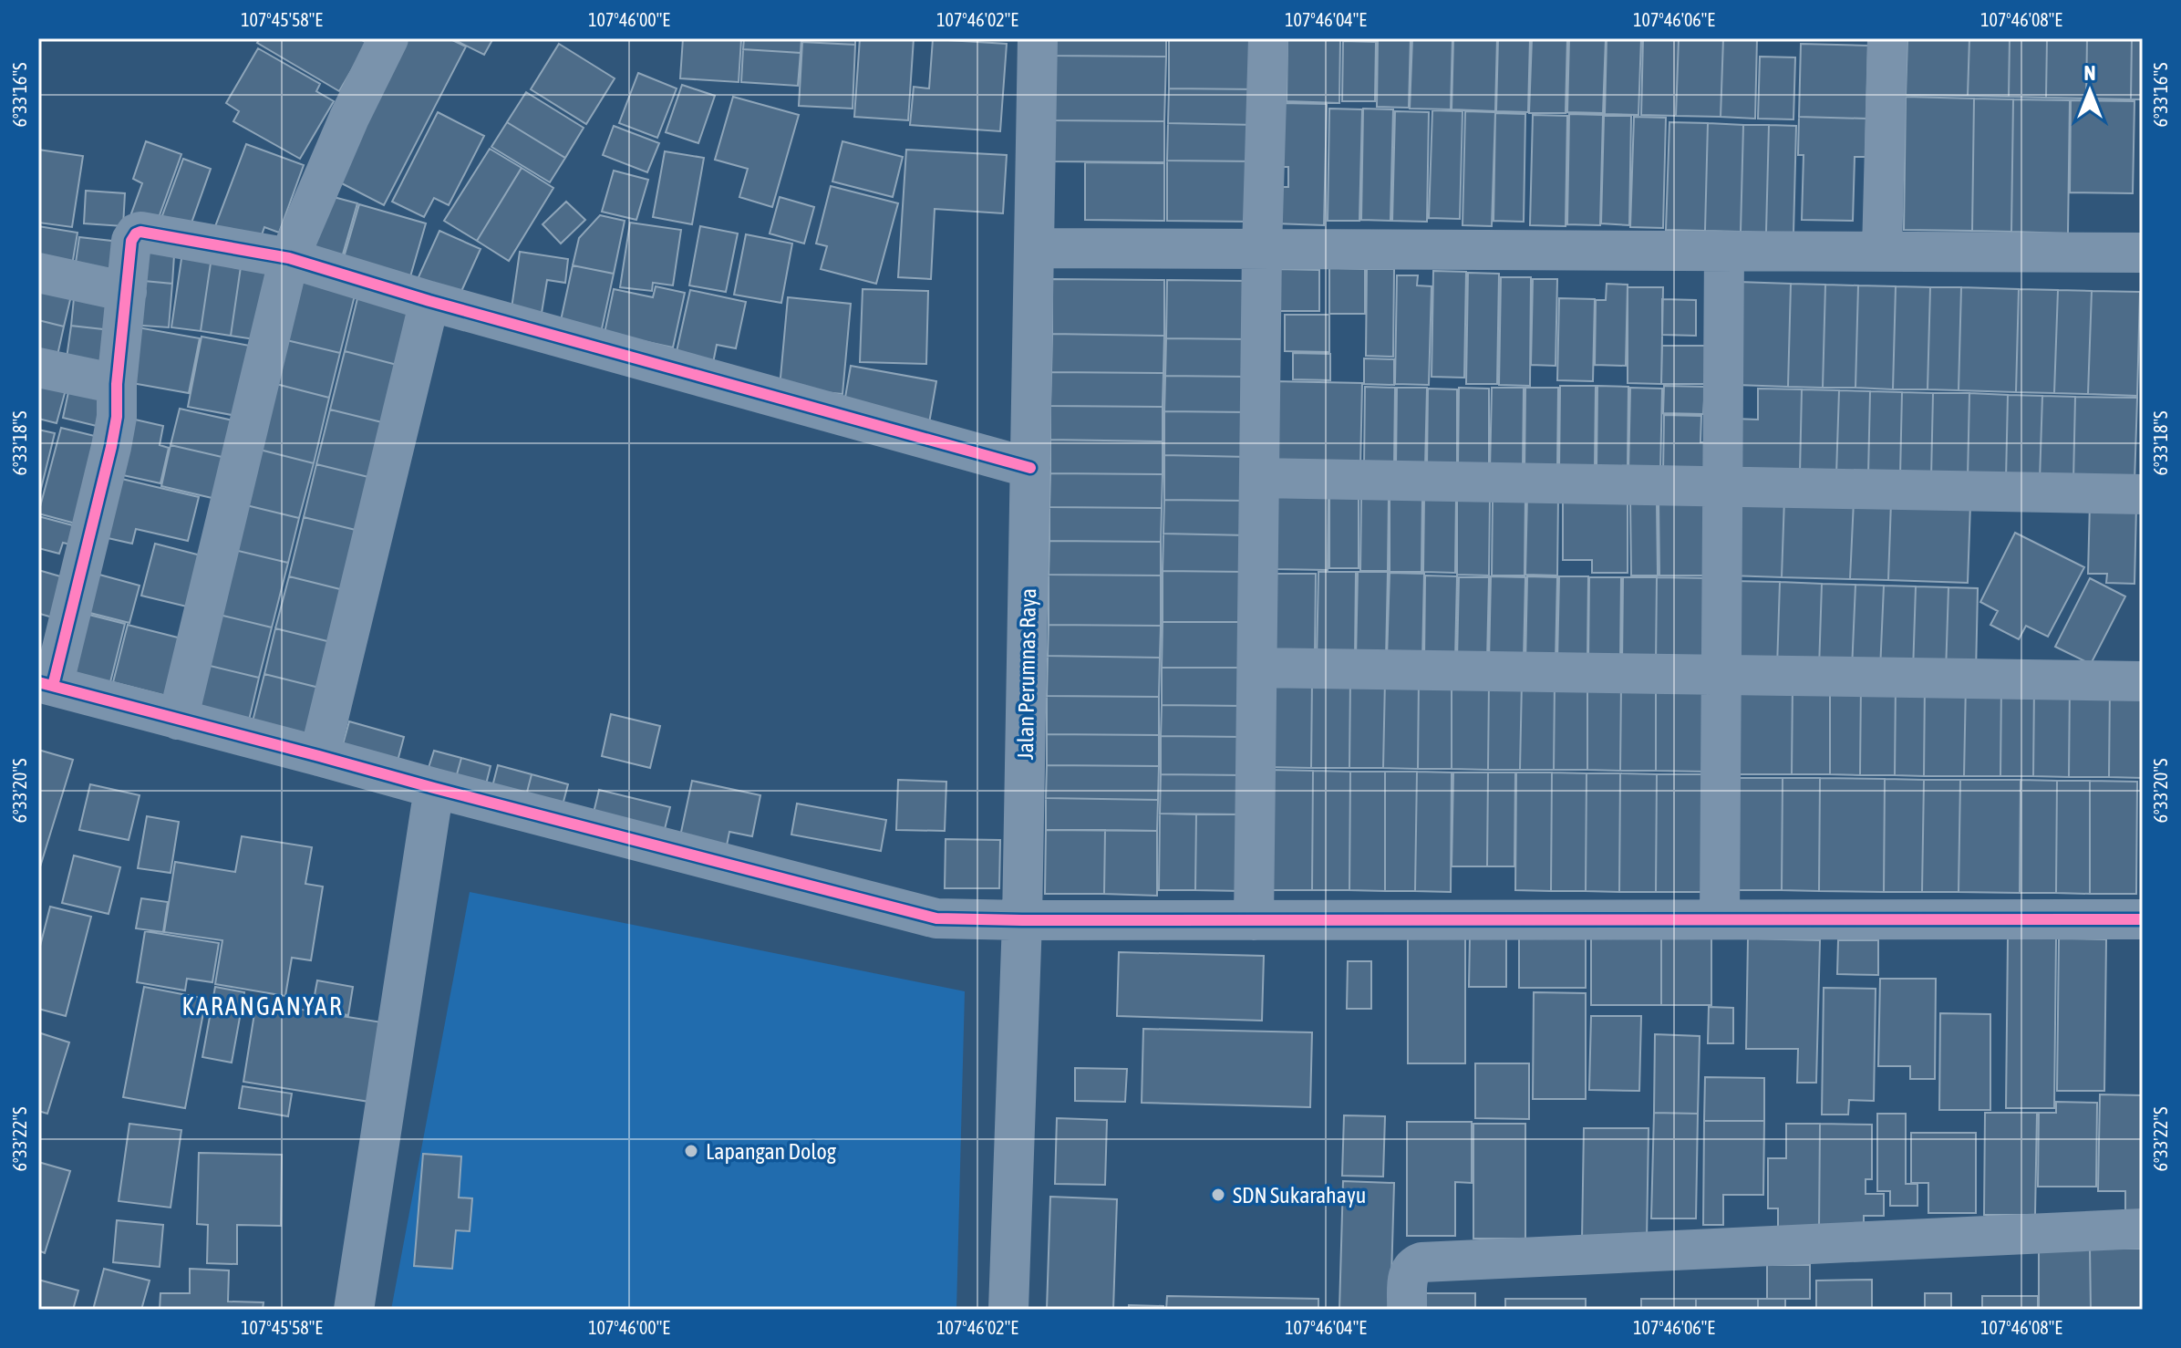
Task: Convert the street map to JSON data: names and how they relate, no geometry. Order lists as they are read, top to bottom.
{
  "streets": {
    "street": ["Jalan Perumnas Raya"]
  },
  "districts": ["KARANGANYAR"],
  "places": ["Lapangan Dolog", "SDN Sukarahayu"],
  "north": "top",
  "coordinates": [
    "107°45'58\"E",
    "107°46'00\"E",
    "107°46'02\"E",
    "107°46'04\"E",
    "107°46'06\"E",
    "107°46'08\"E",
    "6°33'16\"S",
    "6°33'18\"S",
    "6°33'20\"S",
    "6°33'22\"S"
  ]
}
